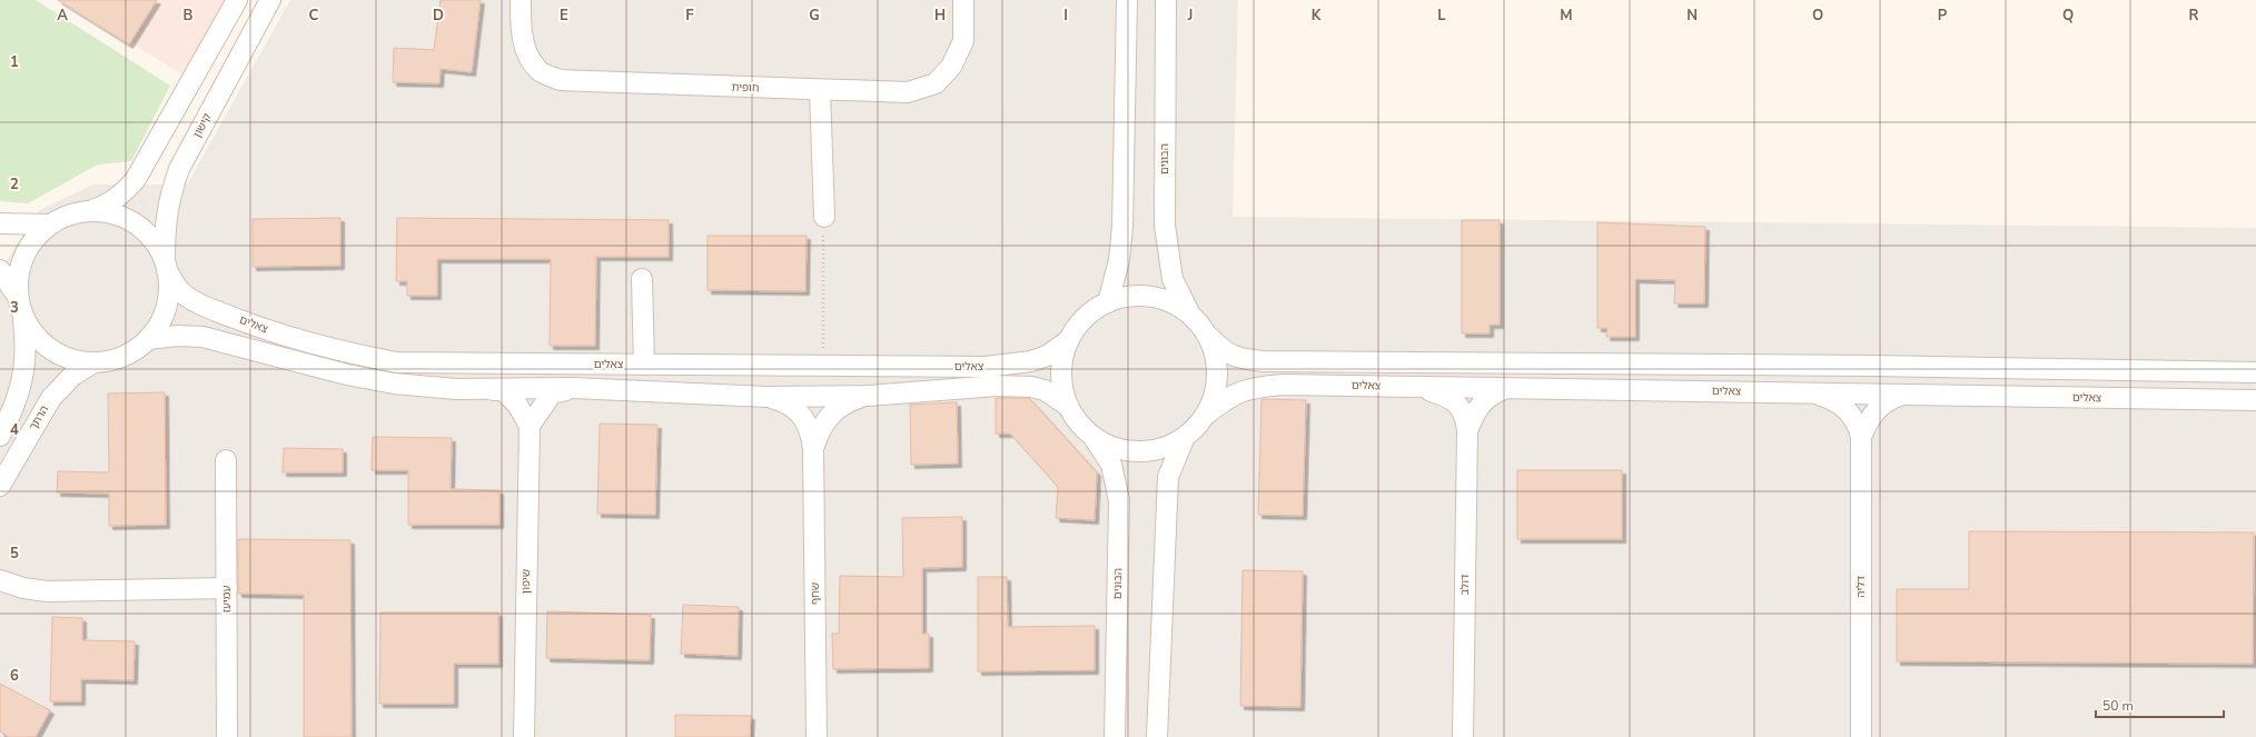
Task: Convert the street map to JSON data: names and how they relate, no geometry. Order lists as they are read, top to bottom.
{
  "streets": {
    "street": [
      "חופית",
      "קישון",
      "הבונים",
      "צאלים",
      "הרתך",
      "שיפון",
      "דולב",
      "דליה",
      "שחף",
      "עמיעז"
    ]
  },
  "crossings": [
    ["קישון", "צאלים"],
    ["קישון", "הרתך"],
    ["הבונים", "צאלים"],
    ["צאלים", "הרתך"],
    ["צאלים", "דולב"],
    ["צאלים", "דליה"],
    ["צאלים", "שחף"]
  ],
  "scale_bar": "50 m",
  "grid": {
    "columns": [
      "A",
      "B",
      "C",
      "D",
      "E",
      "F",
      "G",
      "H",
      "I",
      "J",
      "K",
      "L",
      "M",
      "N",
      "O",
      "P",
      "Q",
      "R"
    ],
    "rows": [
      "1",
      "2",
      "3",
      "4",
      "5",
      "6"
    ]
  }
}
